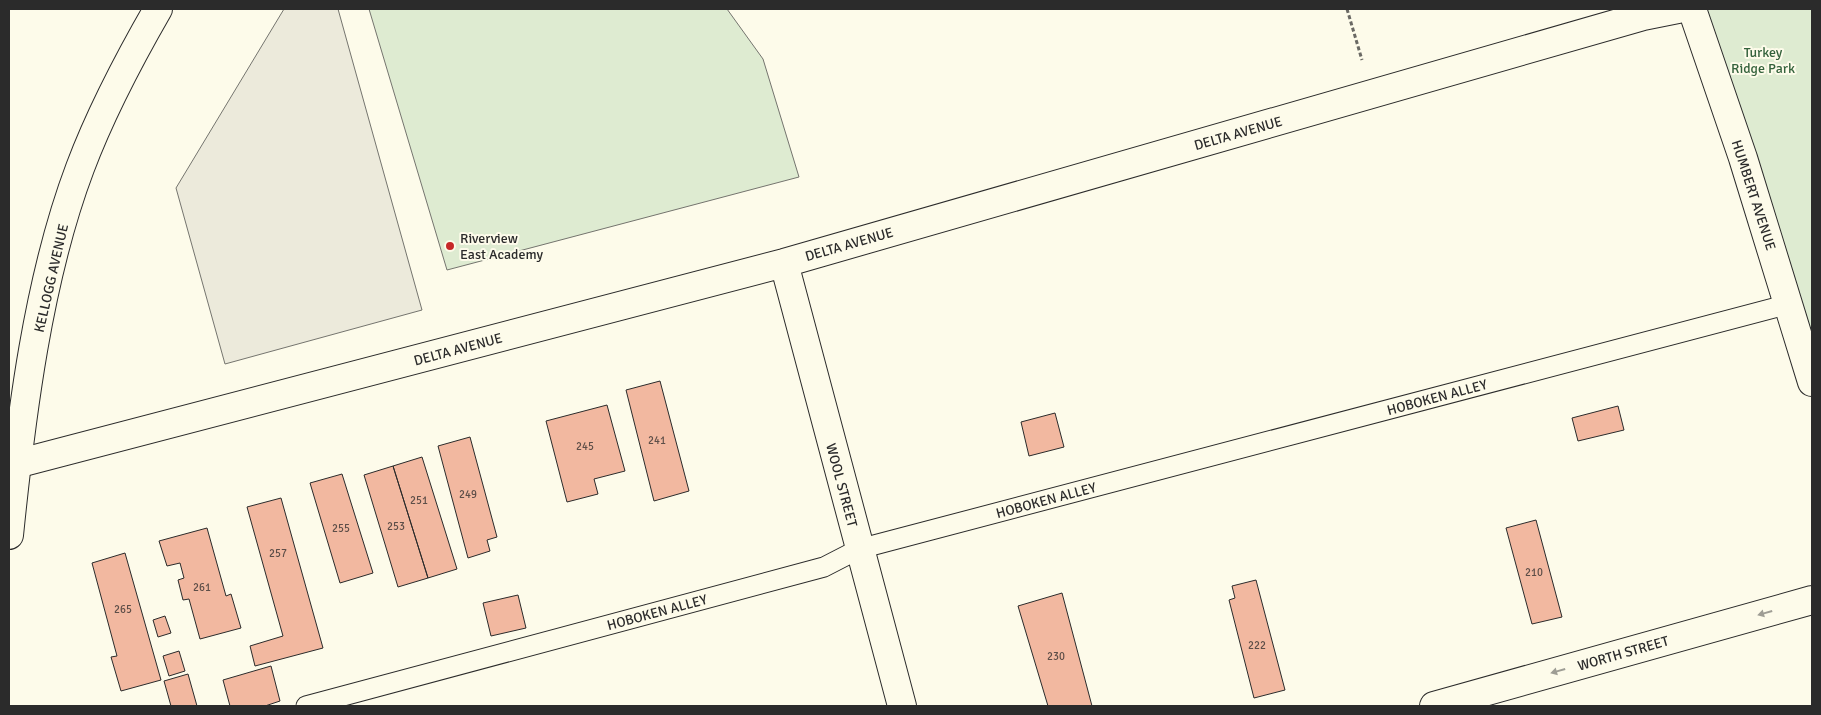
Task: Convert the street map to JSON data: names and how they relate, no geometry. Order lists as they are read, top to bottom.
{
  "streets": {
    "street": [
      "DELTA AVENUE",
      "HUMBERT AVENUE",
      "KELLOGG AVENUE",
      "WOOL STREET",
      "WORTH STREET"
    ],
    "lane": ["HOBOKEN ALLEY"]
  },
  "crossings": [
    ["DELTA AVENUE", "KELLOGG AVENUE"],
    ["DELTA AVENUE", "WOOL STREET"],
    ["HUMBERT AVENUE", "HOBOKEN ALLEY"],
    ["HOBOKEN ALLEY", "WOOL STREET"]
  ],
  "one_way": ["WORTH STREET"],
  "parks": ["Turkey Ridge Park"],
  "places": ["Riverview East Academy"],
  "house_numbers": [
    "241",
    "245",
    "249",
    "251",
    "253",
    "255",
    "257",
    "210",
    "261",
    "265",
    "222",
    "230"
  ]
}
